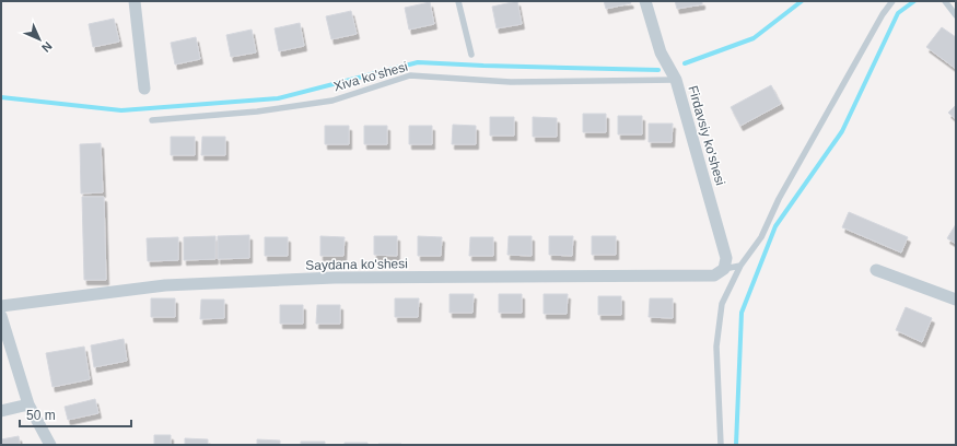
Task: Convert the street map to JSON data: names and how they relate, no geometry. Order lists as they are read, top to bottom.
{
  "streets": {
    "street": ["Firdavsiy ko'shesi", "Saydana ko'shesi"],
    "lane": ["Xiva ko'shesi"]
  },
  "crossings": [
    ["Xiva ko'shesi", "Firdavsiy ko'shesi"],
    ["Firdavsiy ko'shesi", "Saydana ko'shesi"]
  ],
  "scale_bar": "50 m",
  "north": "bottom right"
}
